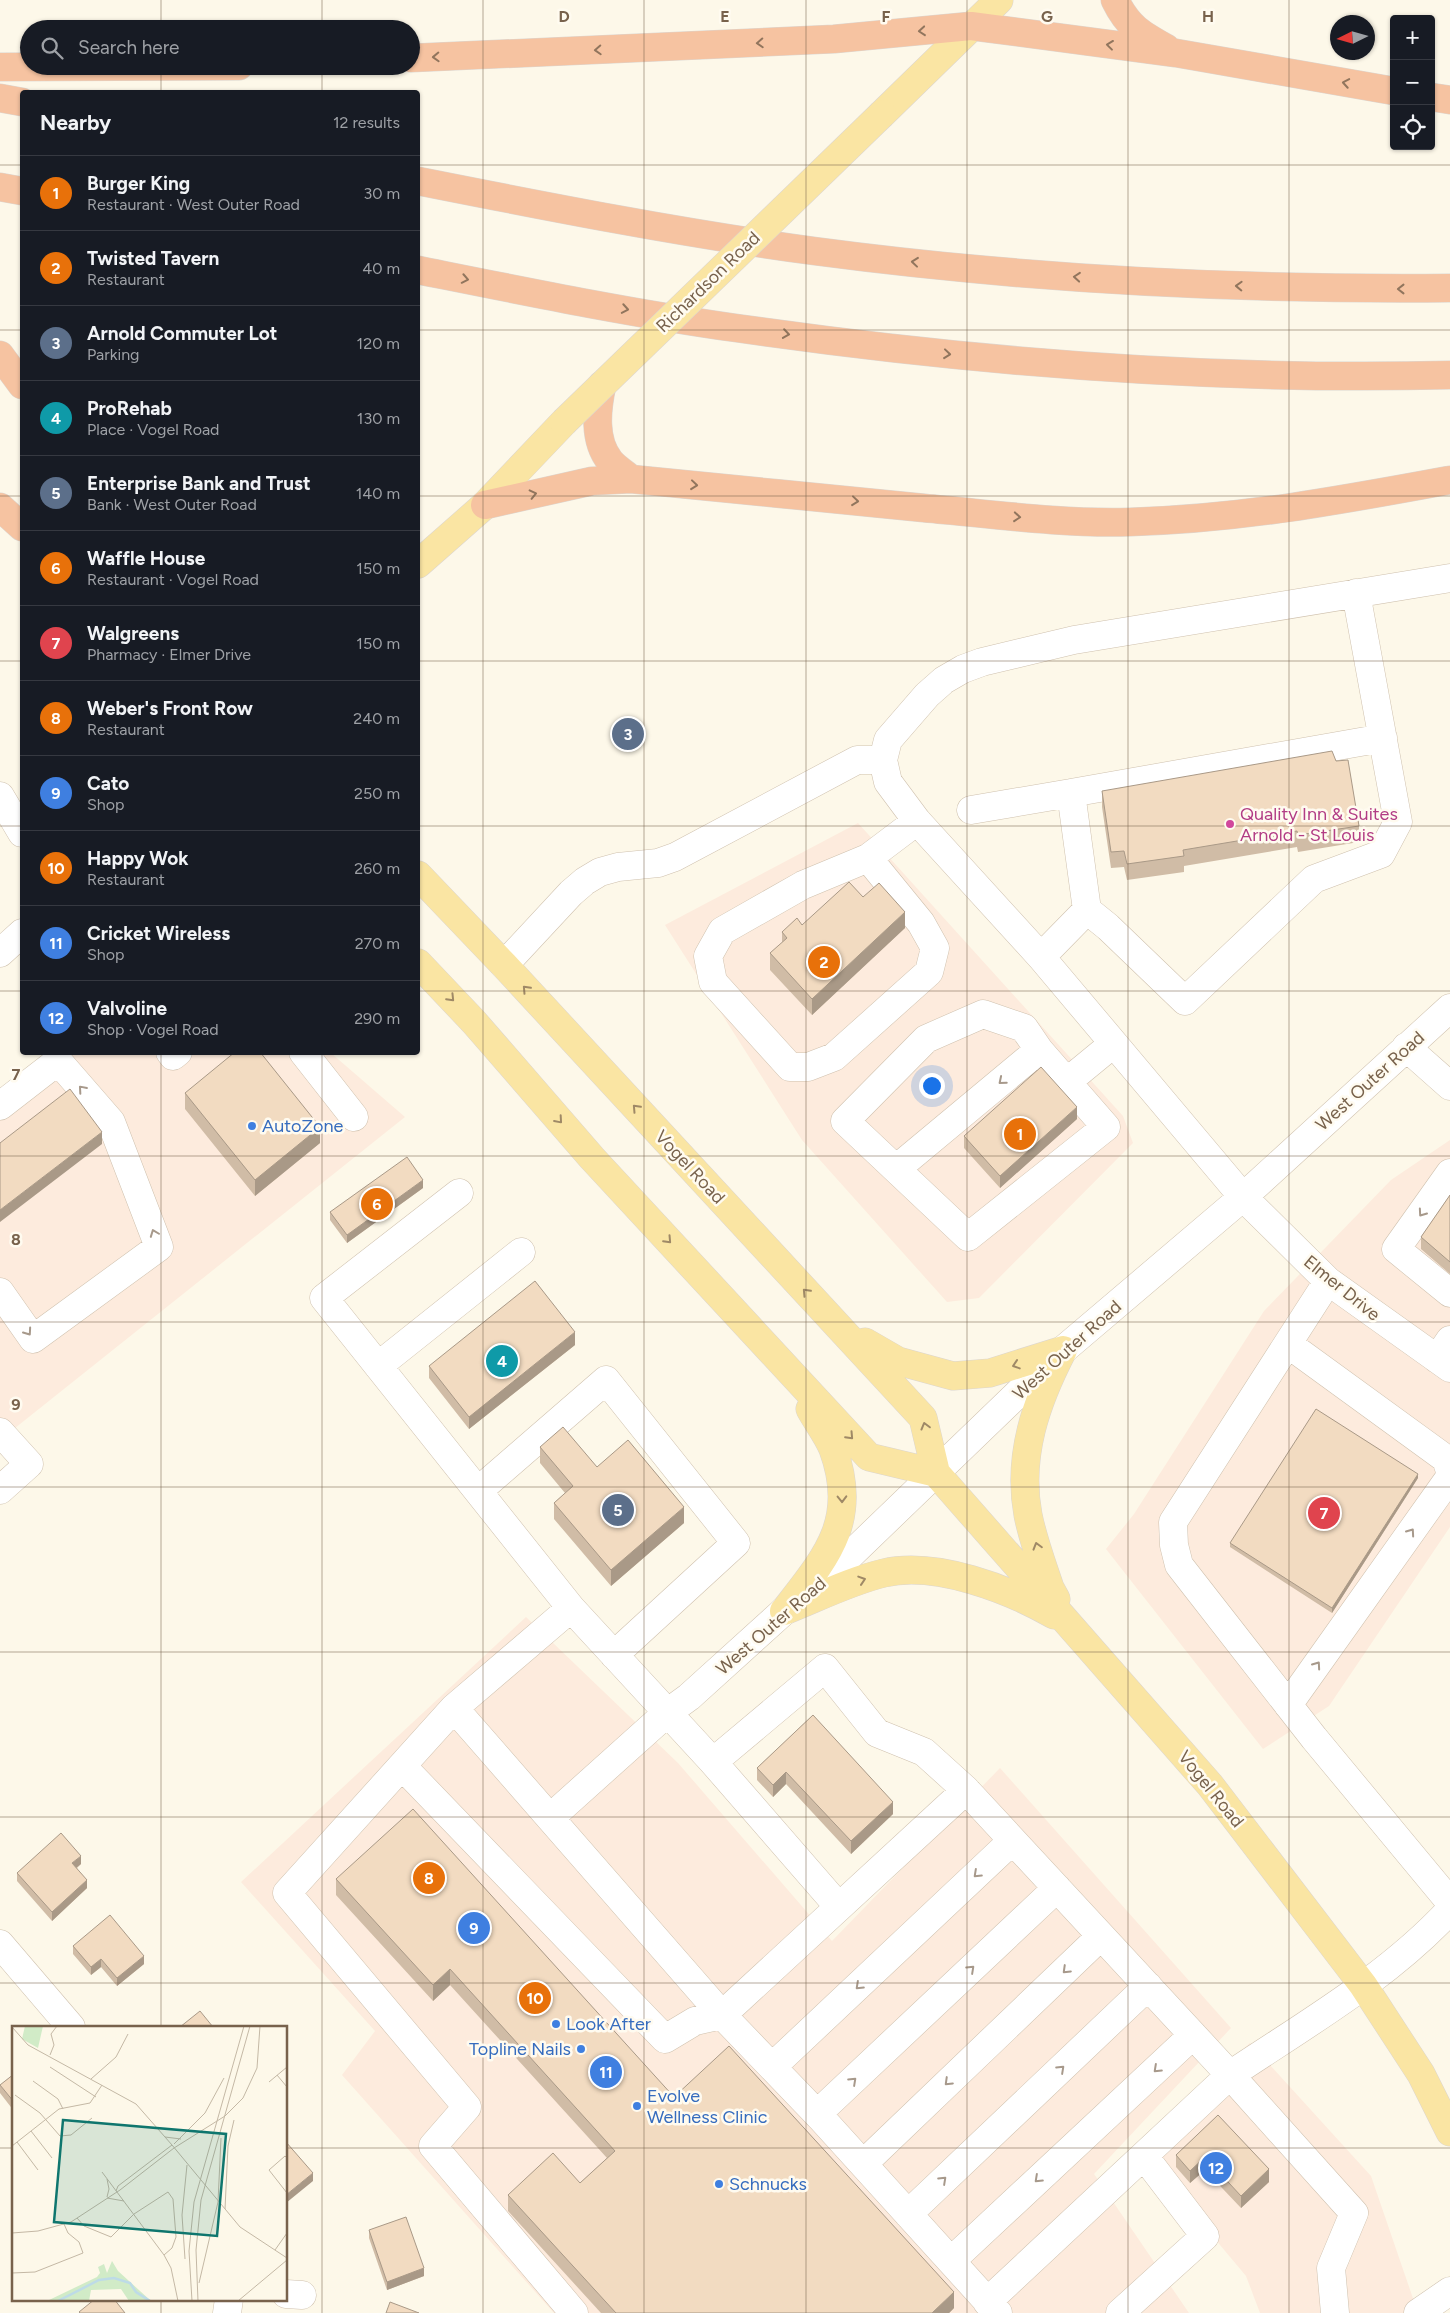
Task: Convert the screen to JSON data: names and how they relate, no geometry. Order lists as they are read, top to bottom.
{
  "streets": {
    "main road": ["Richardson Road", "Vogel Road"],
    "street": ["West Outer Road", "Elmer Drive"]
  },
  "crossings": [
    ["West Outer Road", "Vogel Road"],
    ["West Outer Road", "Elmer Drive"]
  ],
  "places": [
    "Quality Inn & Suites Arnold - St Louis",
    "AutoZone",
    "Look After",
    "Topline Nails",
    "Evolve Wellness Clinic",
    "Schnucks"
  ],
  "north": "left",
  "page": {
    "map_buttons": ["+", "−"],
    "search": "Search here",
    "heading": ["Nearby", "12 results"],
    "list": [
      {
        "mark": "1",
        "name": "Burger King",
        "note": "Restaurant · West Outer Road",
        "value": "30 m"
      },
      {
        "mark": "2",
        "name": "Twisted Tavern",
        "note": "Restaurant",
        "value": "40 m"
      },
      {
        "mark": "3",
        "name": "Arnold Commuter Lot",
        "note": "Parking",
        "value": "120 m"
      },
      {
        "mark": "4",
        "name": "ProRehab",
        "note": "Place · Vogel Road",
        "value": "130 m"
      },
      {
        "mark": "5",
        "name": "Enterprise Bank and Trust",
        "note": "Bank · West Outer Road",
        "value": "140 m"
      },
      {
        "mark": "6",
        "name": "Waffle House",
        "note": "Restaurant · Vogel Road",
        "value": "150 m"
      },
      {
        "mark": "7",
        "name": "Walgreens",
        "note": "Pharmacy · Elmer Drive",
        "value": "150 m"
      },
      {
        "mark": "8",
        "name": "Weber's Front Row",
        "note": "Restaurant",
        "value": "240 m"
      },
      {
        "mark": "9",
        "name": "Cato",
        "note": "Shop",
        "value": "250 m"
      },
      {
        "mark": "10",
        "name": "Happy Wok",
        "note": "Restaurant",
        "value": "260 m"
      },
      {
        "mark": "11",
        "name": "Cricket Wireless",
        "note": "Shop",
        "value": "270 m"
      },
      {
        "mark": "12",
        "name": "Valvoline",
        "note": "Shop · Vogel Road",
        "value": "290 m"
      }
    ],
    "pins": [
      "3",
      "2",
      "1",
      "6",
      "4",
      "5",
      "7",
      "8",
      "9",
      "10",
      "11",
      "12"
    ]
  },
  "grid": {
    "columns": [
      "D",
      "E",
      "F",
      "G",
      "H"
    ],
    "rows": ["7", "8", "9"]
  }
}
